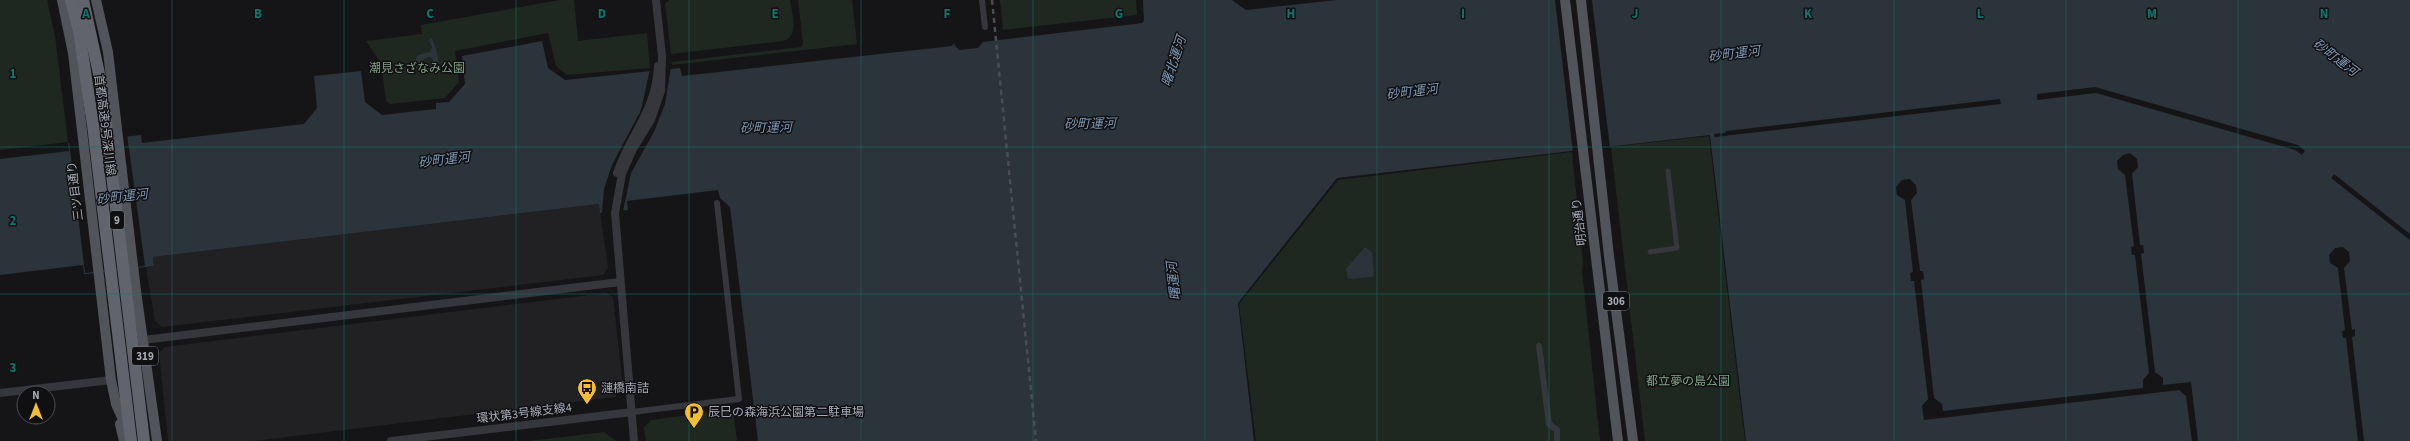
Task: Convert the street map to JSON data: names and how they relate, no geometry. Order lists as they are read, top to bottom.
{
  "streets": {
    "highway": ["首都高速9号深川線", "9"],
    "main road": [
      "三ツ目通り",
      "明治通り",
      "306",
      "319"
    ],
    "street": ["環状第3号線支線4"]
  },
  "crossings": [
    ["首都高速9号深川線", "三ツ目通り"],
    ["三ツ目通り", "319"]
  ],
  "water": ["砂町運河", "曙北運河", "曙運河"],
  "parks": ["潮見さざなみ公園", "都立夢の島公園"],
  "places": {
    "bus stop": ["漣橋南詰"],
    "parking": ["辰巳の森海浜公園第二駐車場"]
  },
  "north": "top",
  "grid": {
    "columns": [
      "A",
      "B",
      "C",
      "D",
      "E",
      "F",
      "G",
      "H",
      "I",
      "J",
      "K",
      "L",
      "M",
      "N"
    ],
    "rows": ["1", "2", "3"]
  }
}
